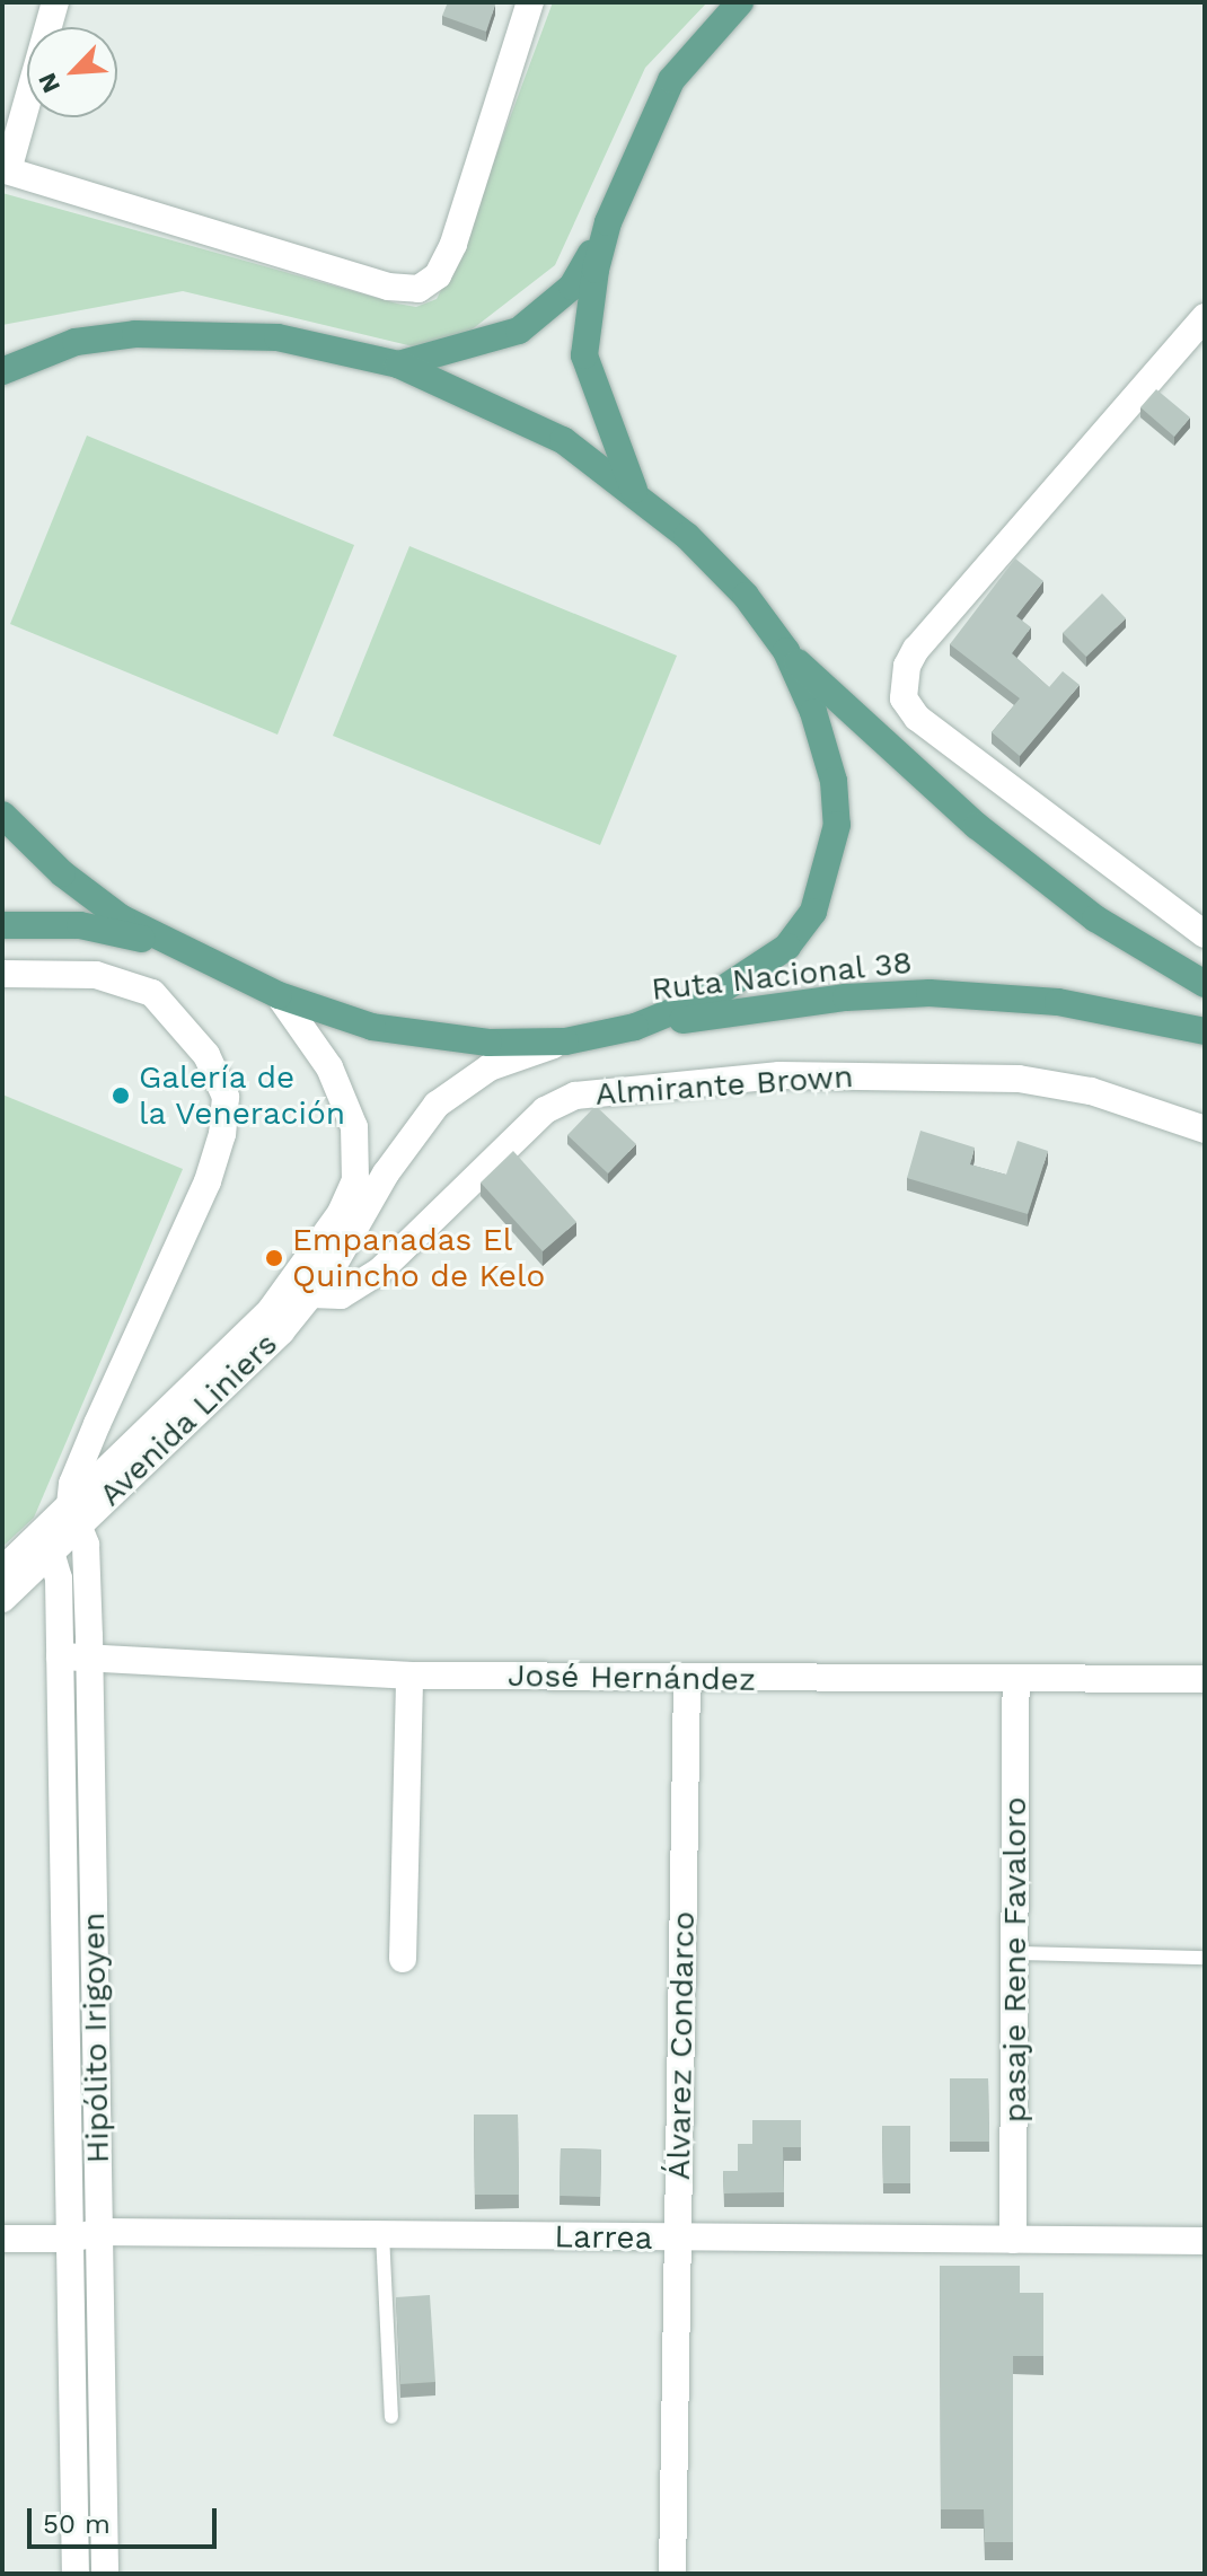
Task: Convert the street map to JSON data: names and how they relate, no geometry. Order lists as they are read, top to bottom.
{
  "streets": {
    "main road": ["Ruta Nacional 38"],
    "street": [
      "Almirante Brown",
      "Avenida Liniers",
      "José Hernández",
      "pasaje Rene Favaloro",
      "Hipólito Irigoyen",
      "Álvarez Condarco",
      "Larrea"
    ]
  },
  "crossings": [
    ["Almirante Brown", "Avenida Liniers"],
    ["Avenida Liniers", "Hipólito Irigoyen"],
    ["José Hernández", "pasaje Rene Favaloro"],
    ["José Hernández", "Hipólito Irigoyen"],
    ["José Hernández", "Álvarez Condarco"],
    ["pasaje Rene Favaloro", "Larrea"],
    ["Hipólito Irigoyen", "Larrea"],
    ["Álvarez Condarco", "Larrea"]
  ],
  "places": ["Galería de la Veneración", "Empanadas El Quincho de Kelo"],
  "scale_bar": "50 m",
  "north": "bottom left"
}
